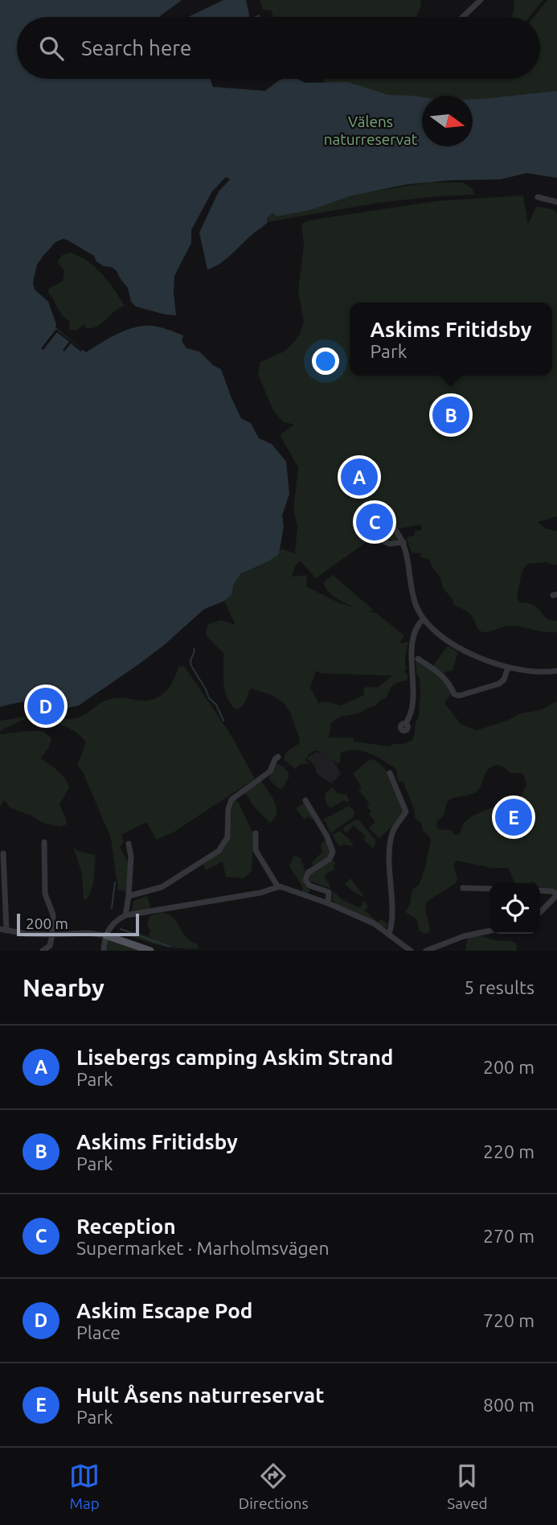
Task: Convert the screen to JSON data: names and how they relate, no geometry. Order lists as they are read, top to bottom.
{
  "parks": ["Välens naturreservat"],
  "scale_bar": "200 m",
  "north": "right",
  "page": {
    "search": "Search here",
    "popup": ["Askims Fritidsby", "Park"],
    "pins": [
      "B",
      "A",
      "C",
      "D",
      "E"
    ],
    "scale": "200 m",
    "heading": ["Nearby", "5 results"],
    "list": [
      {
        "mark": "A",
        "name": "Lisebergs camping Askim Strand",
        "note": "Park",
        "value": "200 m"
      },
      {
        "mark": "B",
        "name": "Askims Fritidsby",
        "note": "Park",
        "value": "220 m"
      },
      {
        "mark": "C",
        "name": "Reception",
        "note": "Supermarket · Marholmsvägen",
        "value": "270 m"
      },
      {
        "mark": "D",
        "name": "Askim Escape Pod",
        "note": "Place",
        "value": "720 m"
      },
      {
        "mark": "E",
        "name": "Hult Åsens naturreservat",
        "note": "Park",
        "value": "800 m"
      }
    ],
    "nav": ["Map", "Directions", "Saved"]
  }
}
